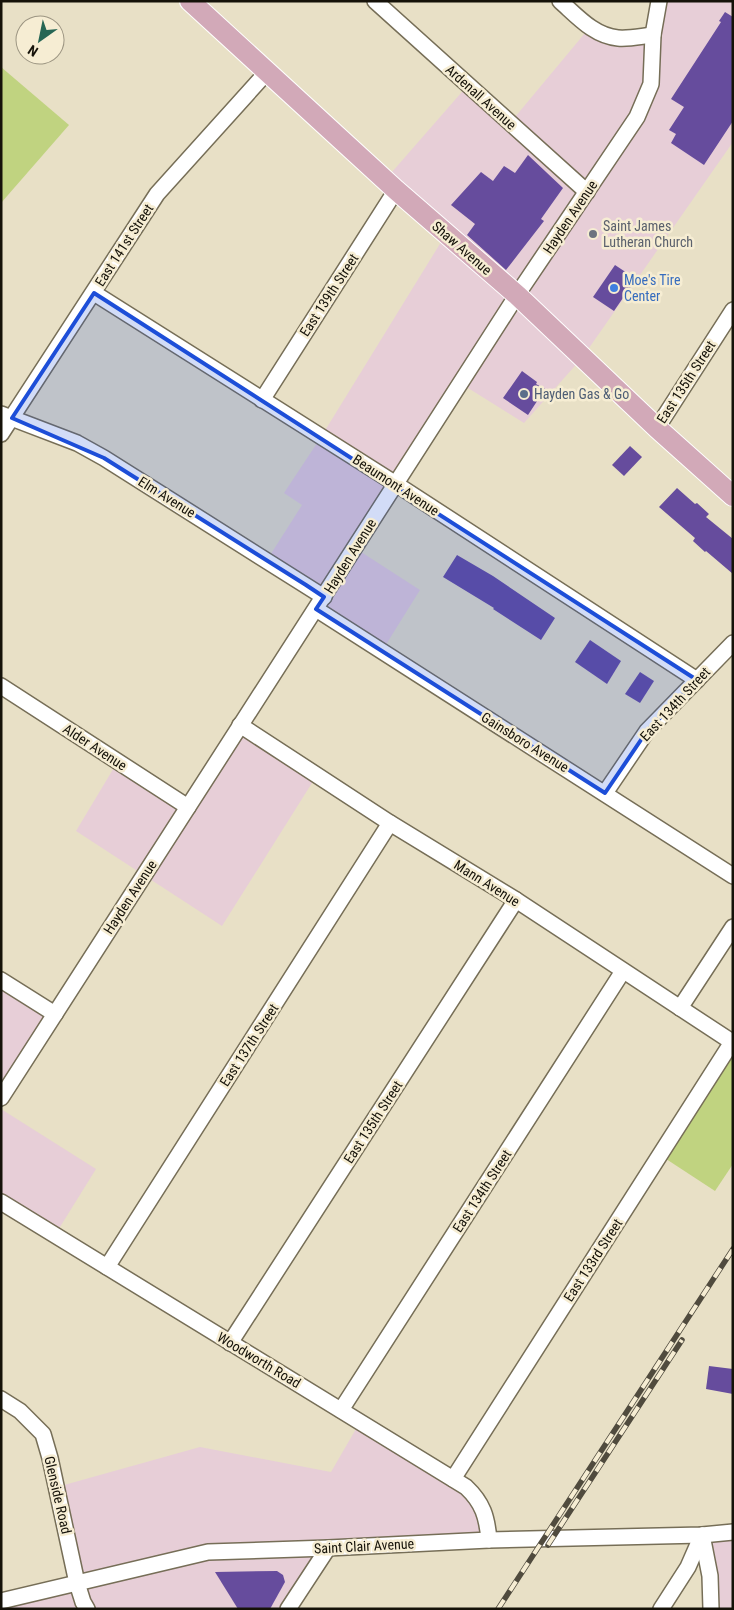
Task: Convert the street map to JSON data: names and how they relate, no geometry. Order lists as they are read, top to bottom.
{
  "streets": {
    "main road": ["Shaw Avenue"],
    "street": [
      "Ardenall Avenue",
      "Hayden Avenue",
      "East 141st Street",
      "East 139th Street",
      "East 135th Street",
      "Beaumont Avenue",
      "Elm Avenue",
      "East 134th Street",
      "Gainsboro Avenue",
      "Alder Avenue",
      "Mann Avenue",
      "East 137th Street",
      "East 133rd Street",
      "Woodworth Road",
      "Glenside Road",
      "Saint Clair Avenue"
    ]
  },
  "crossings": [
    ["Ardenall Avenue", "Hayden Avenue"],
    ["Hayden Avenue", "Shaw Avenue"],
    ["Hayden Avenue", "Beaumont Avenue"],
    ["Hayden Avenue", "Elm Avenue"],
    ["Hayden Avenue", "Gainsboro Avenue"],
    ["Hayden Avenue", "Alder Avenue"],
    ["Hayden Avenue", "Mann Avenue"],
    ["East 141st Street", "Shaw Avenue"],
    ["East 141st Street", "Beaumont Avenue"],
    ["East 141st Street", "Elm Avenue"],
    ["Shaw Avenue", "East 139th Street"],
    ["Shaw Avenue", "East 135th Street"],
    ["East 139th Street", "Beaumont Avenue"],
    ["East 135th Street", "Mann Avenue"],
    ["East 135th Street", "Woodworth Road"],
    ["Beaumont Avenue", "East 134th Street"],
    ["Elm Avenue", "Gainsboro Avenue"],
    ["East 134th Street", "Gainsboro Avenue"],
    ["East 134th Street", "Mann Avenue"],
    ["East 134th Street", "Woodworth Road"],
    ["Mann Avenue", "East 137th Street"],
    ["Mann Avenue", "East 133rd Street"],
    ["East 137th Street", "Woodworth Road"],
    ["East 133rd Street", "Woodworth Road"],
    ["Woodworth Road", "Saint Clair Avenue"],
    ["Glenside Road", "Saint Clair Avenue"]
  ],
  "places": ["Saint James Lutheran Church", "Moe's Tire Center", "Hayden Gas & Go"],
  "north": "bottom left"
}
